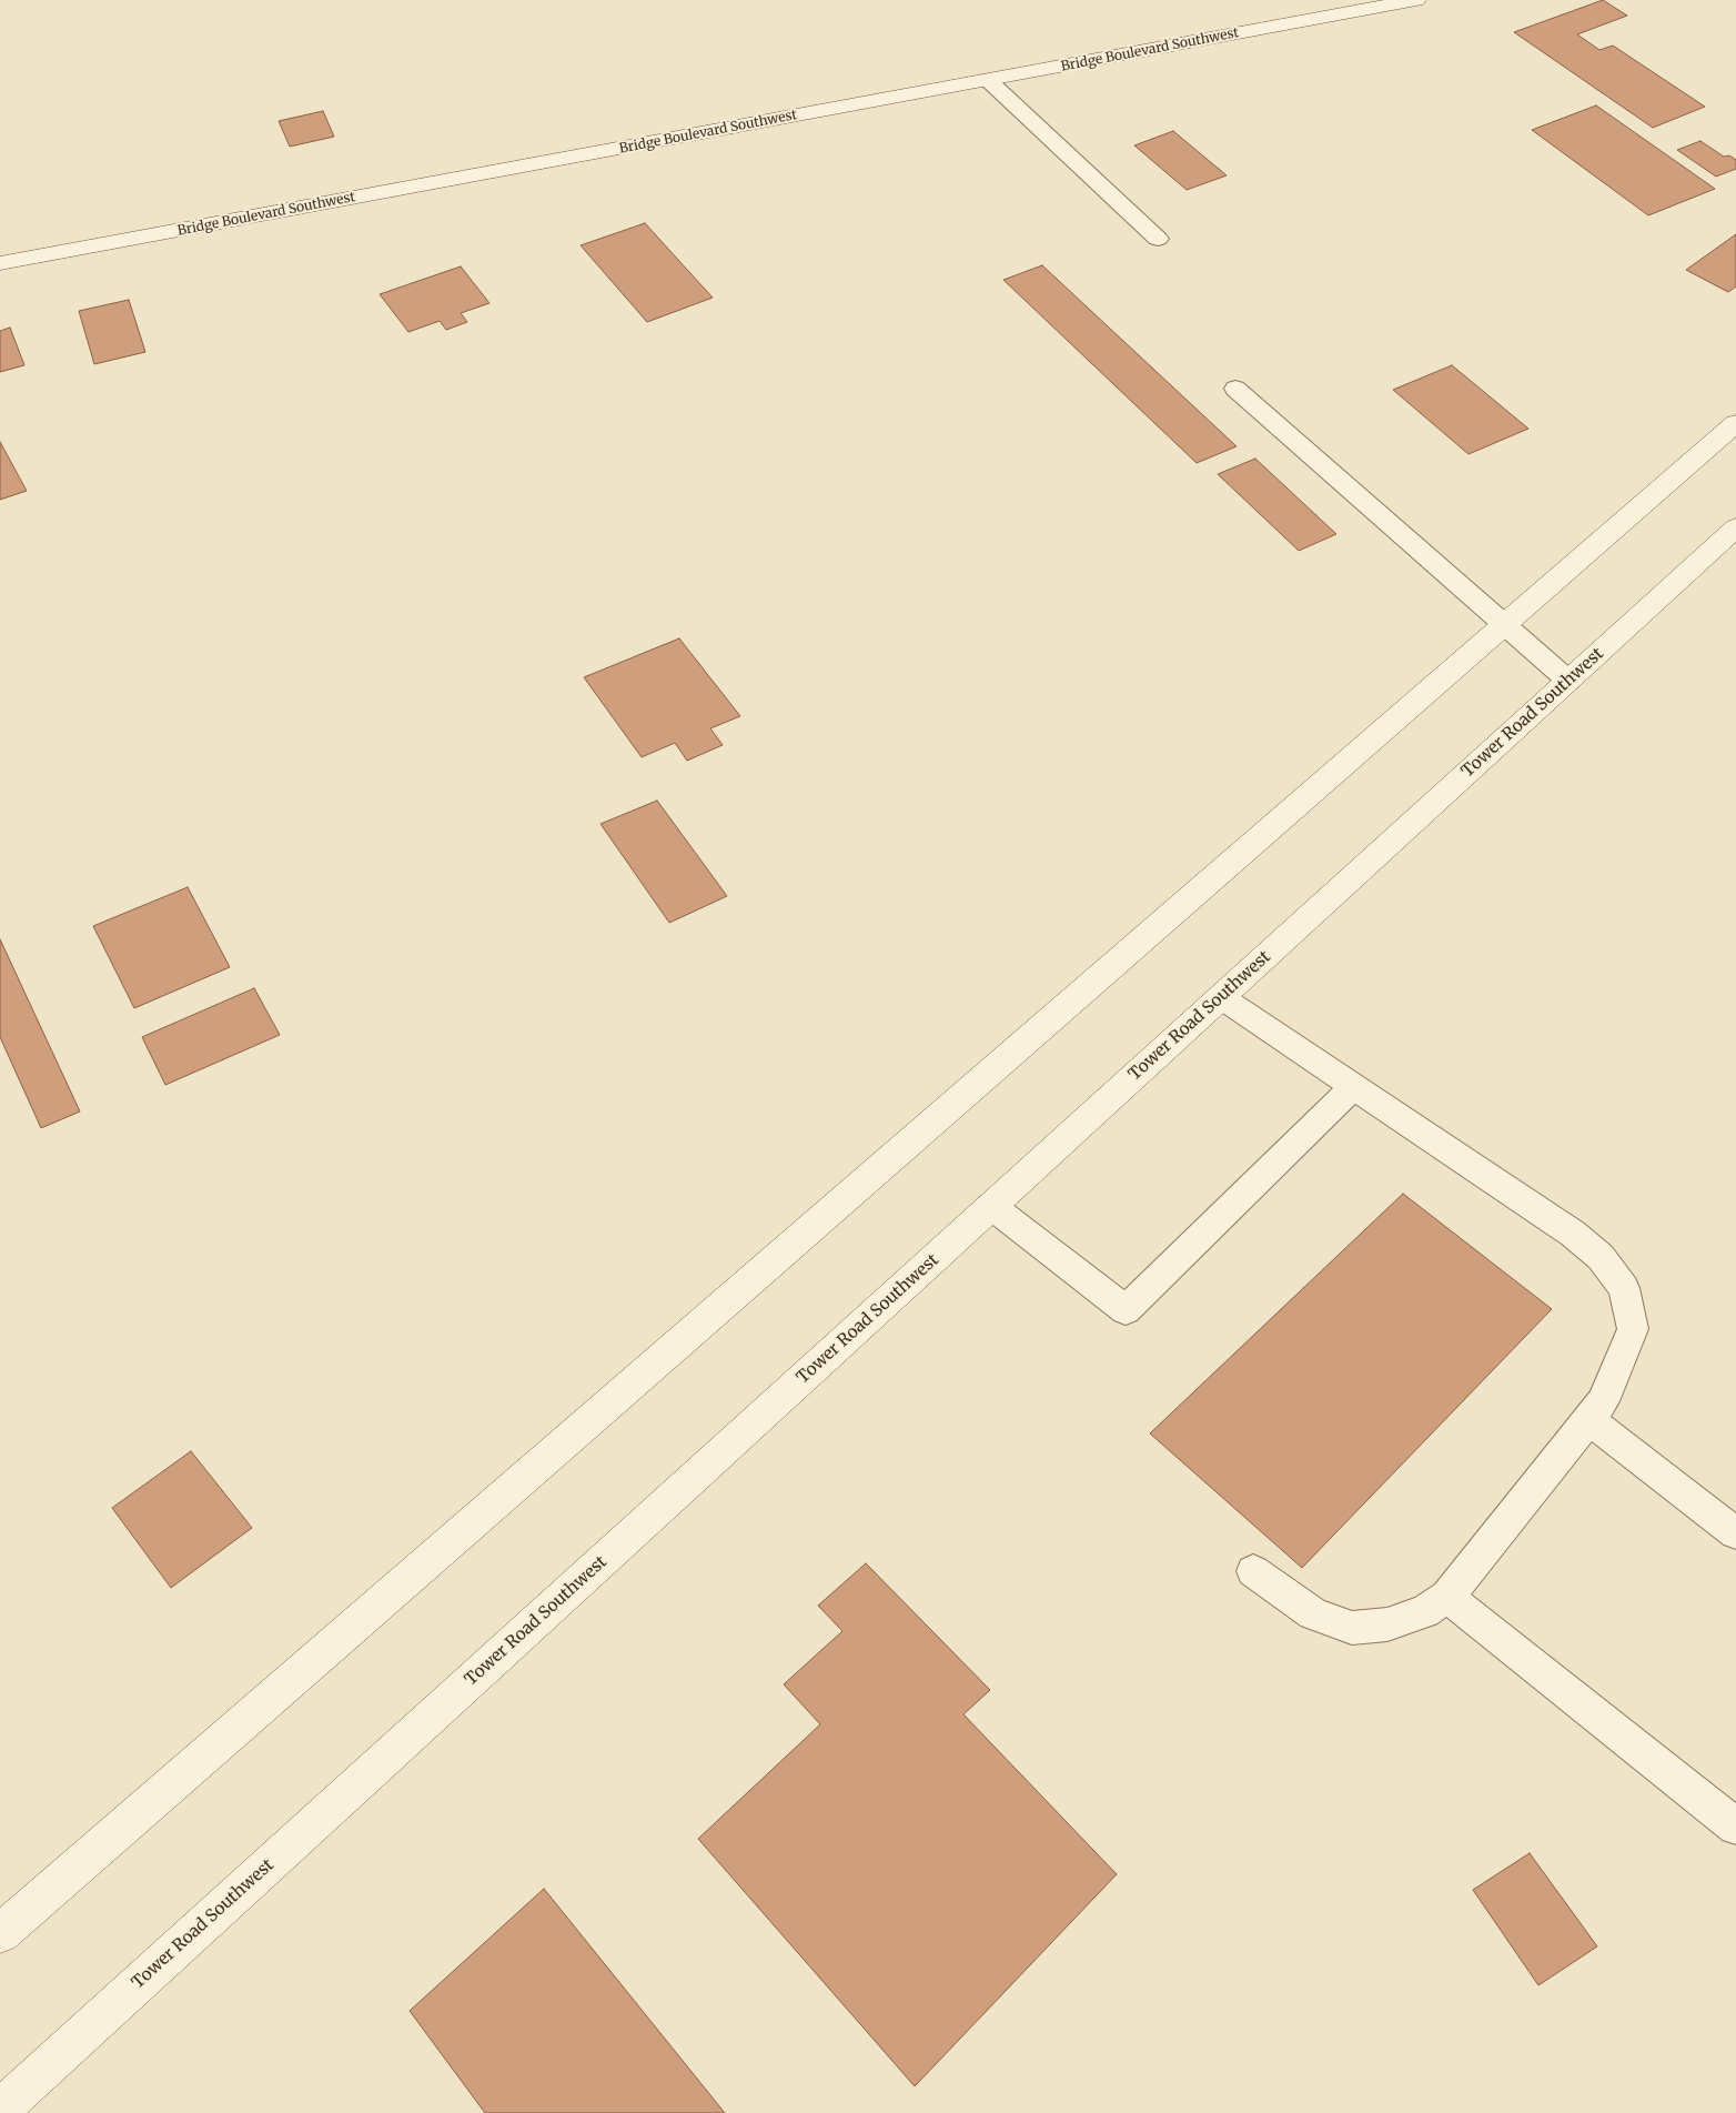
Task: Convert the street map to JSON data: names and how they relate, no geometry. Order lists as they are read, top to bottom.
{
  "streets": {
    "main road": ["Bridge Boulevard Southwest", "Tower Road Southwest"]
  }
}
